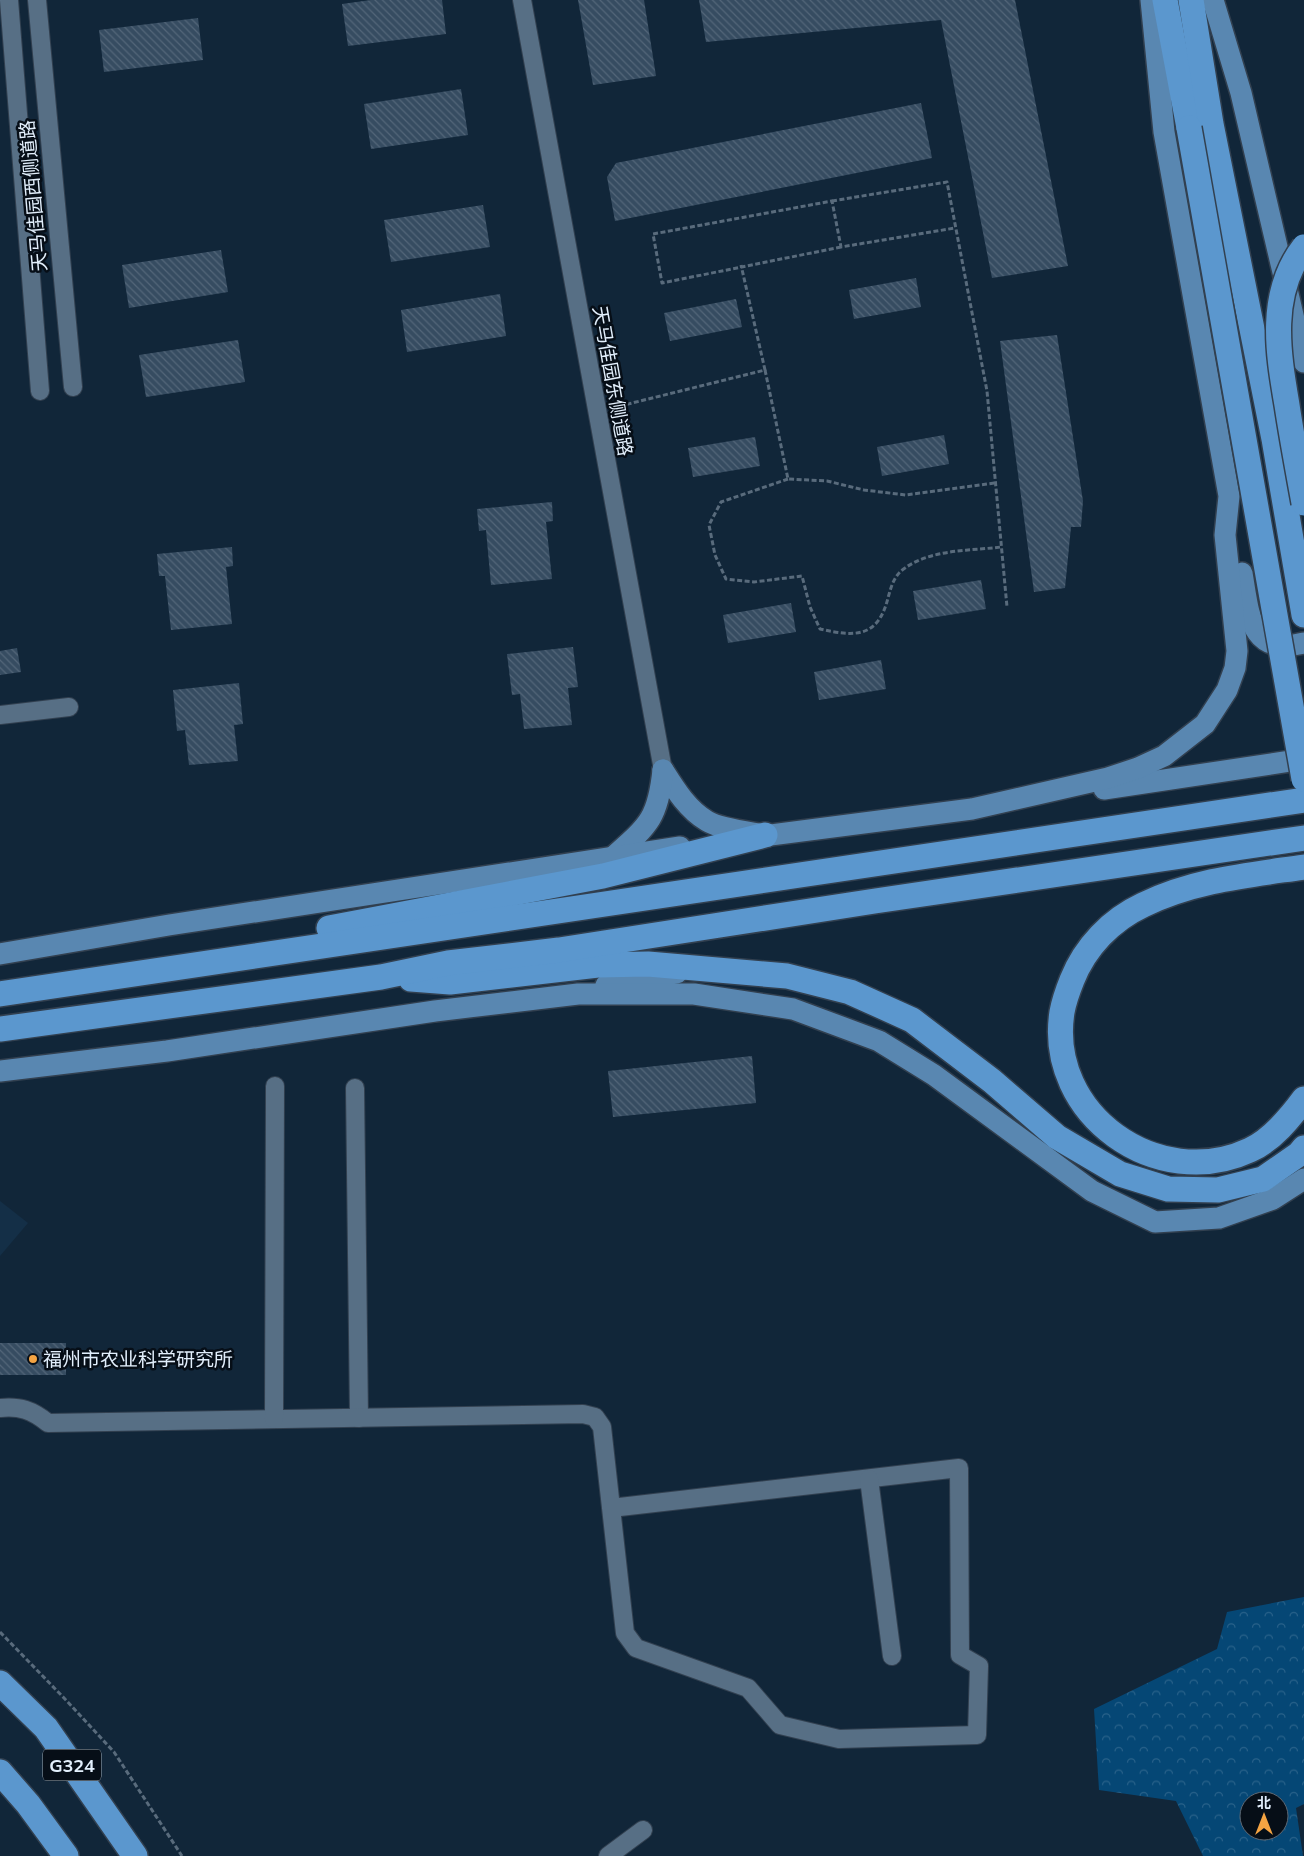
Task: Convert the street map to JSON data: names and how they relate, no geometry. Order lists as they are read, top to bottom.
{
  "streets": {
    "highway": ["G324"],
    "street": ["天马佳园西侧道路", "天马佳园东侧道路"]
  },
  "places": ["福州市农业科学研究所"],
  "north": "top"
}
